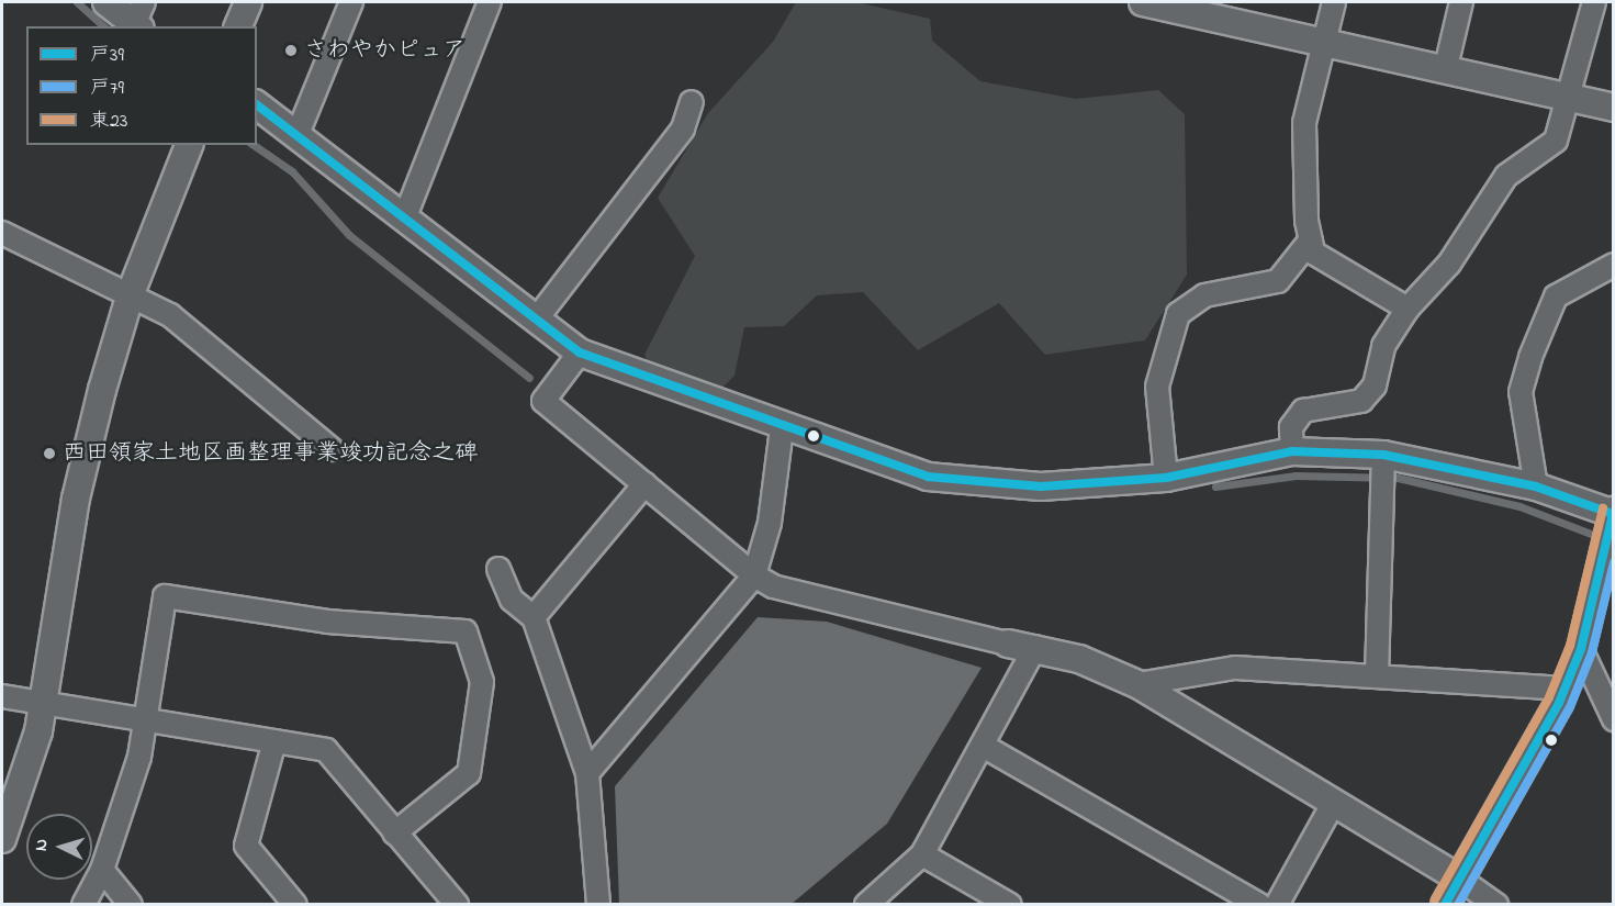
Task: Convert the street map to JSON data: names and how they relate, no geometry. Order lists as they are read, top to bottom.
{
  "places": ["さわやかピュア", "西田領家土地区画整理事業竣功記念之碑"],
  "lines": ["transit line 戸39", "transit line 東23", "transit line 戸79"],
  "legend": ["戸39", "戸79", "東23"],
  "north": "left"
}
